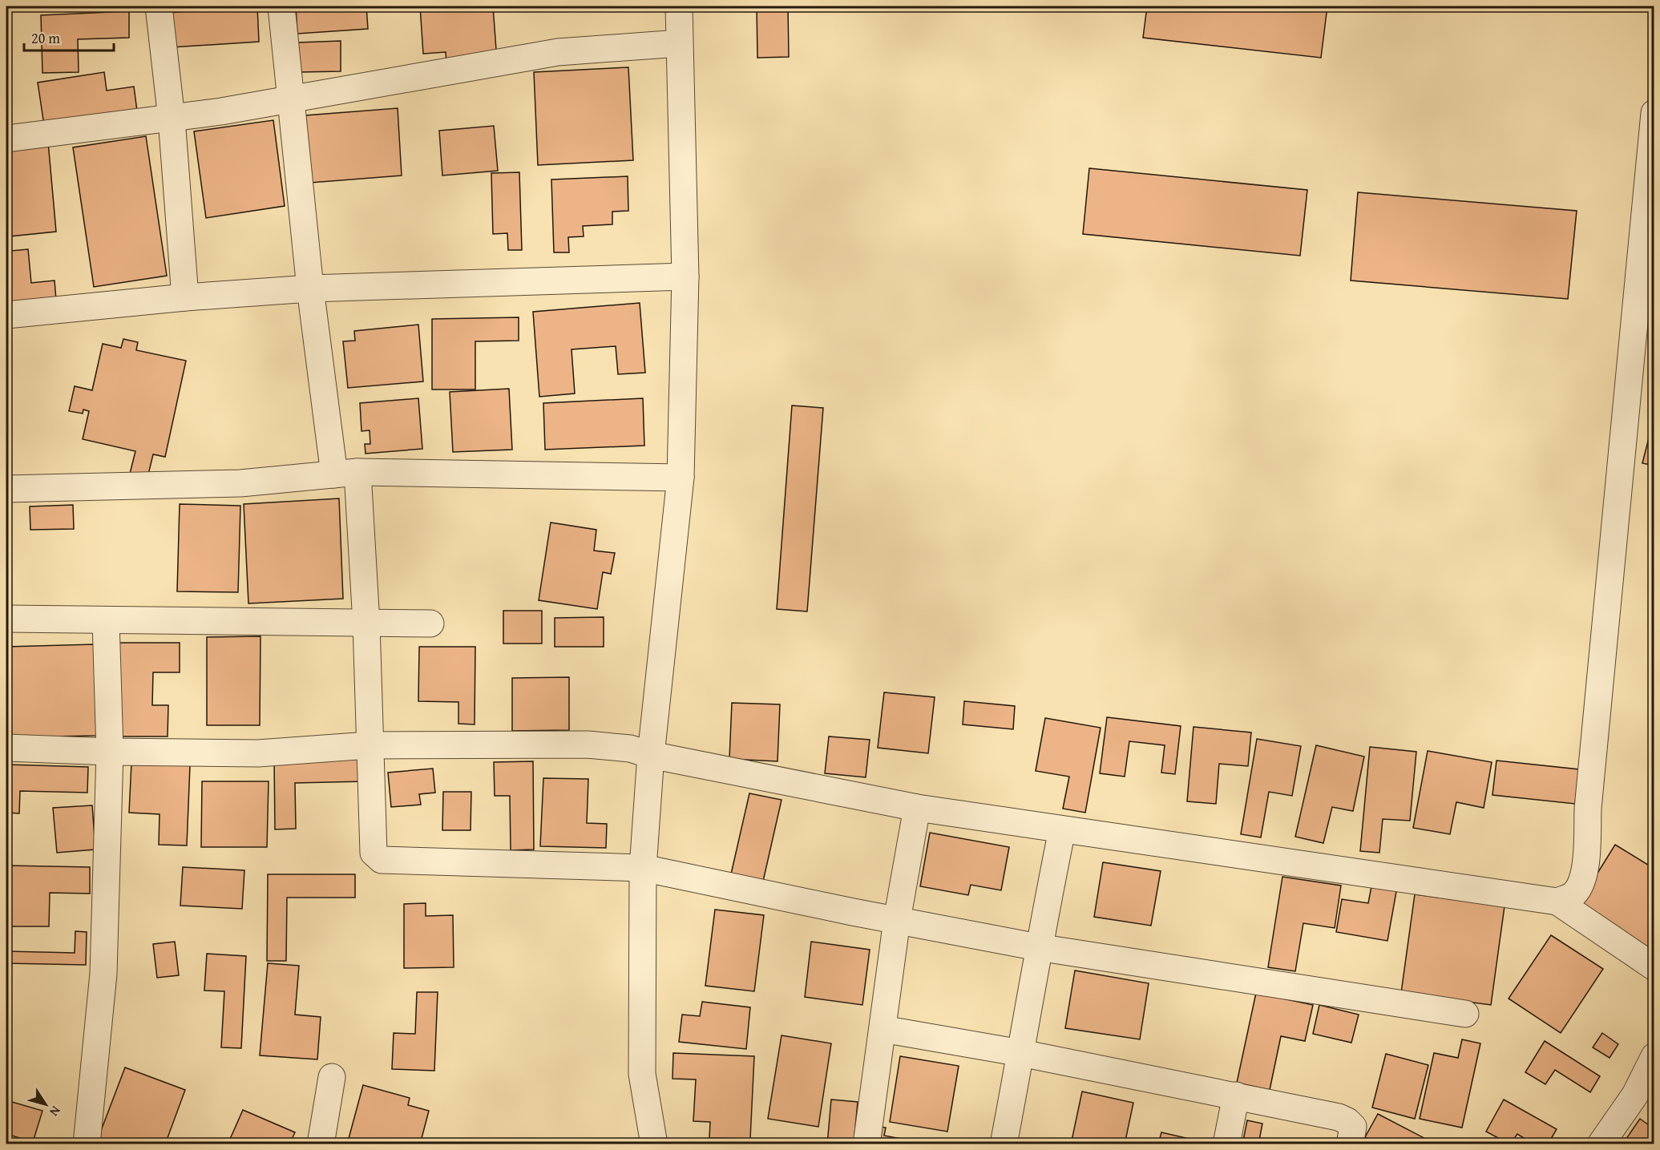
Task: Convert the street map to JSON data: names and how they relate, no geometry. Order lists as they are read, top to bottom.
{
  "scale_bar": "20 m",
  "north": "bottom right"
}
